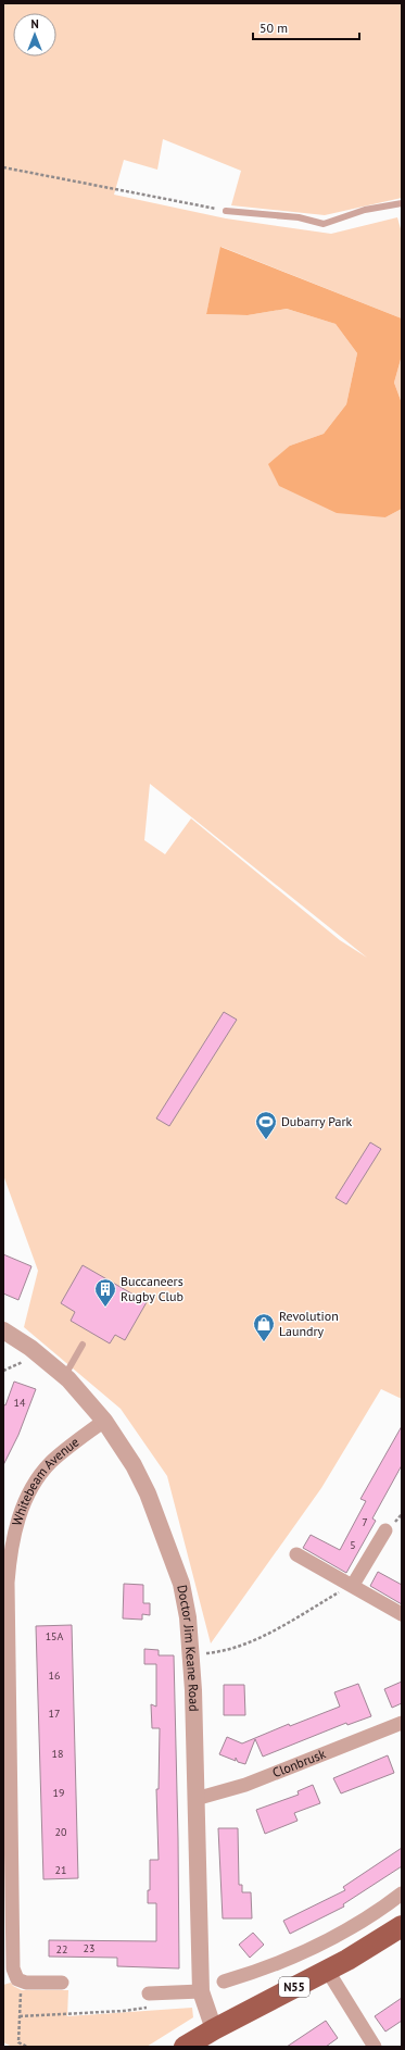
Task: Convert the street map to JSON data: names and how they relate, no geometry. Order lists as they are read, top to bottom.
{
  "streets": {
    "main road": ["N55"],
    "street": ["Whitebeam Avenue", "Doctor Jim Keane Road", "Clonbrusk"]
  },
  "crossings": [
    ["Whitebeam Avenue", "Doctor Jim Keane Road"],
    ["Doctor Jim Keane Road", "Clonbrusk"],
    ["Doctor Jim Keane Road", "N55"]
  ],
  "places": {
    "sports": ["Dubarry Park"],
    "building": ["Buccaneers Rugby Club"],
    "shop": ["Revolution Laundry"]
  },
  "house_numbers": [
    "14",
    "7",
    "5",
    "15A",
    "16",
    "17",
    "18",
    "19",
    "20",
    "21",
    "23",
    "22"
  ],
  "scale_bar": "50 m",
  "north": "top"
}
